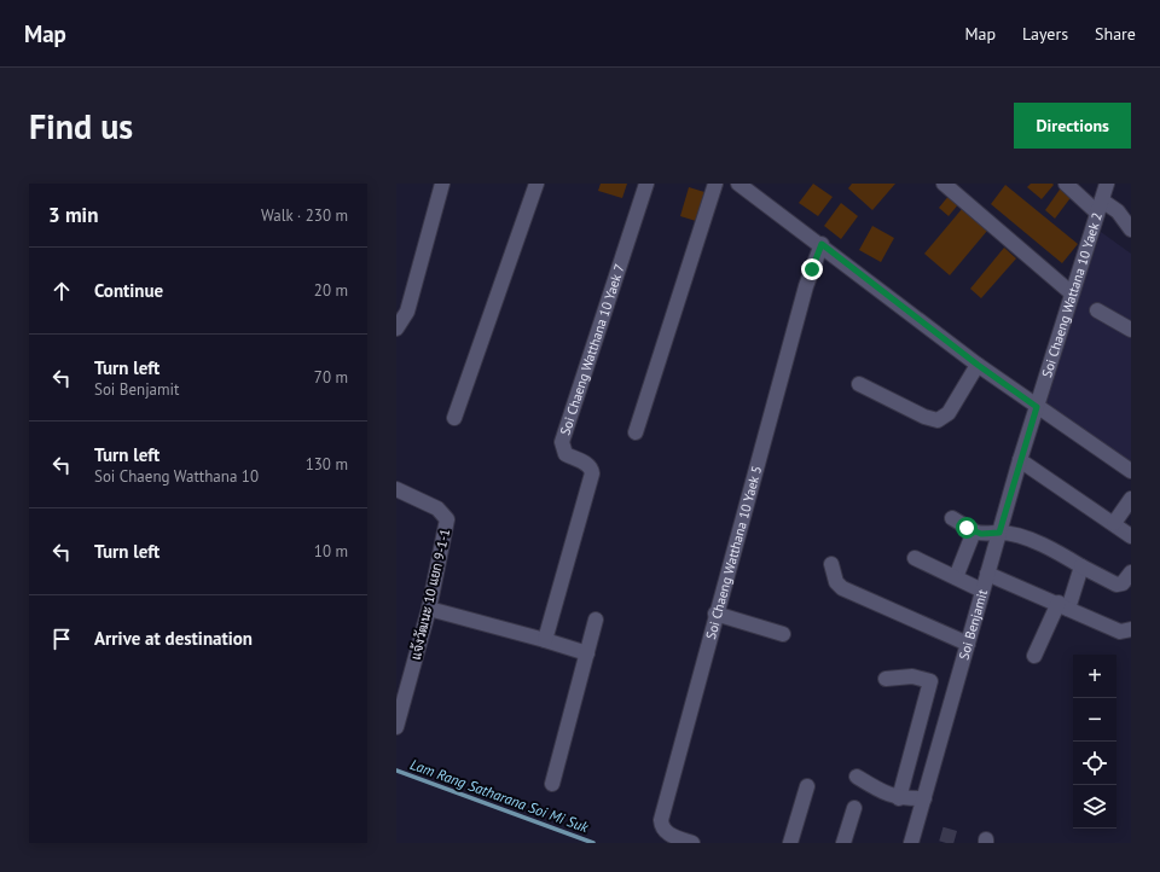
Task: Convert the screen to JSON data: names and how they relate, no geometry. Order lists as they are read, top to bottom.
{
  "streets": {
    "street": [
      "Soi Chaeng Wattana 10 Yaek 2",
      "Soi Chaeng Watthana 10 Yaek 7",
      "Soi Chaeng Watthana 10 Yaek 5",
      "แจ้งวัฒนะ 10 แยก 9-1-1",
      "Soi Benjamit"
    ]
  },
  "crossings": [
    ["Soi Chaeng Wattana 10 Yaek 2", "Soi Benjamit"]
  ],
  "water": ["Lam Rang Satharana Soi Mi Suk"],
  "page": {
    "header": "Map",
    "nav": ["Map", "Layers", "Share"],
    "buttons": "Directions",
    "title": "Find us",
    "heading": ["3 min", "Walk · 230 m"],
    "list": [
      ["Continue", "20 m"],
      ["Turn left", "Soi Benjamit", "70 m"],
      ["Turn left", "Soi Chaeng Watthana 10", "130 m"],
      ["Turn left", "10 m"],
      "Arrive at destination"
    ],
    "map_buttons": ["+", "−"]
  }
}
